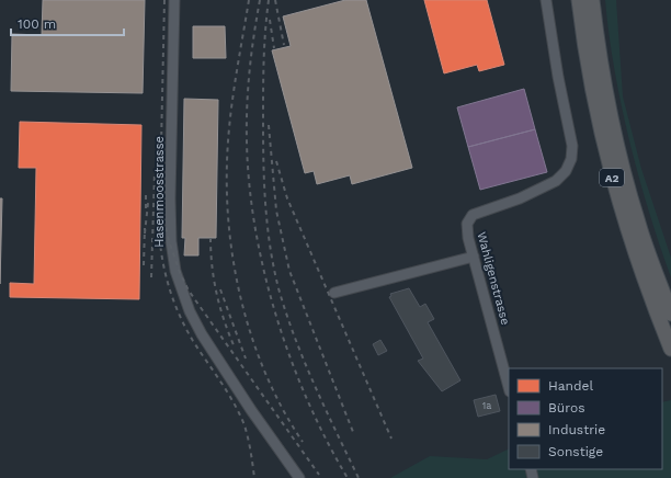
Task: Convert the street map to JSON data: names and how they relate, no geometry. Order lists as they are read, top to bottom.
{
  "streets": {
    "highway": ["A2"],
    "street": ["Hasenmoosstrasse", "Wahligenstrasse"]
  },
  "house_numbers": ["1a"],
  "legend": [
    "Handel",
    "Büros",
    "Industrie",
    "Sonstige"
  ],
  "scale_bar": "100 m"
}
